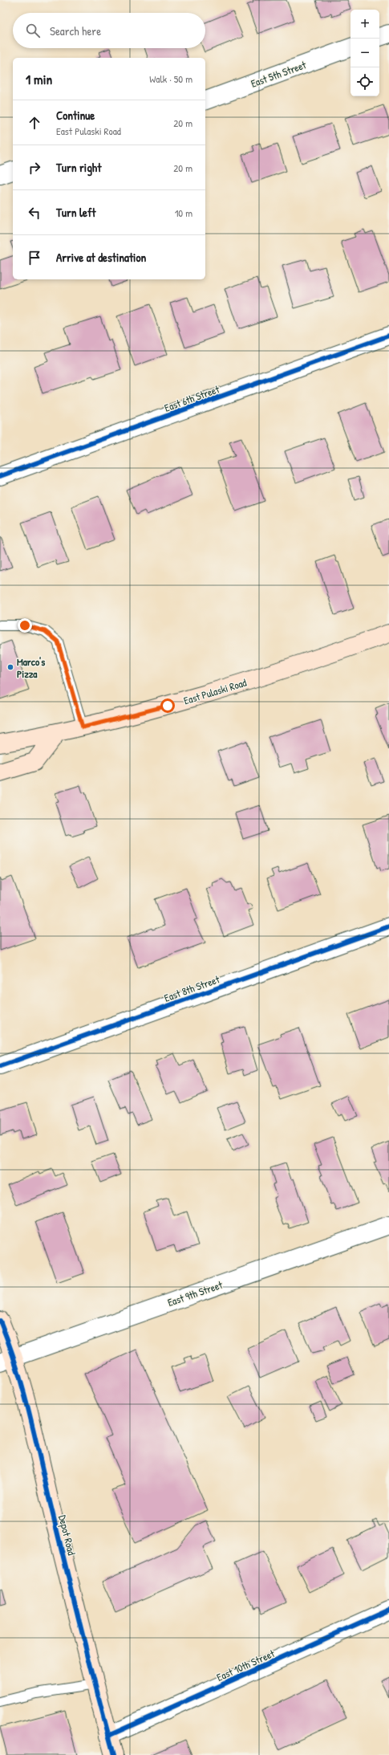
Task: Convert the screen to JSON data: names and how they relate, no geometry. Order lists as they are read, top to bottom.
{
  "streets": {
    "main road": ["East Pulaski Road", "Depot Road"],
    "street": [
      "East 5th Street",
      "East 6th Street",
      "East 8th Street",
      "East 9th Street",
      "East 10th Street"
    ]
  },
  "crossings": [
    ["East 9th Street", "Depot Road"],
    ["Depot Road", "East 10th Street"]
  ],
  "places": ["Marco's Pizza"],
  "page": {
    "map_buttons": ["+", "−"],
    "search": "Search here",
    "heading": ["1 min", "Walk · 50 m"],
    "list": [
      ["Continue", "East Pulaski Road", "20 m"],
      ["Turn right", "20 m"],
      ["Turn left", "10 m"],
      "Arrive at destination"
    ]
  }
}
